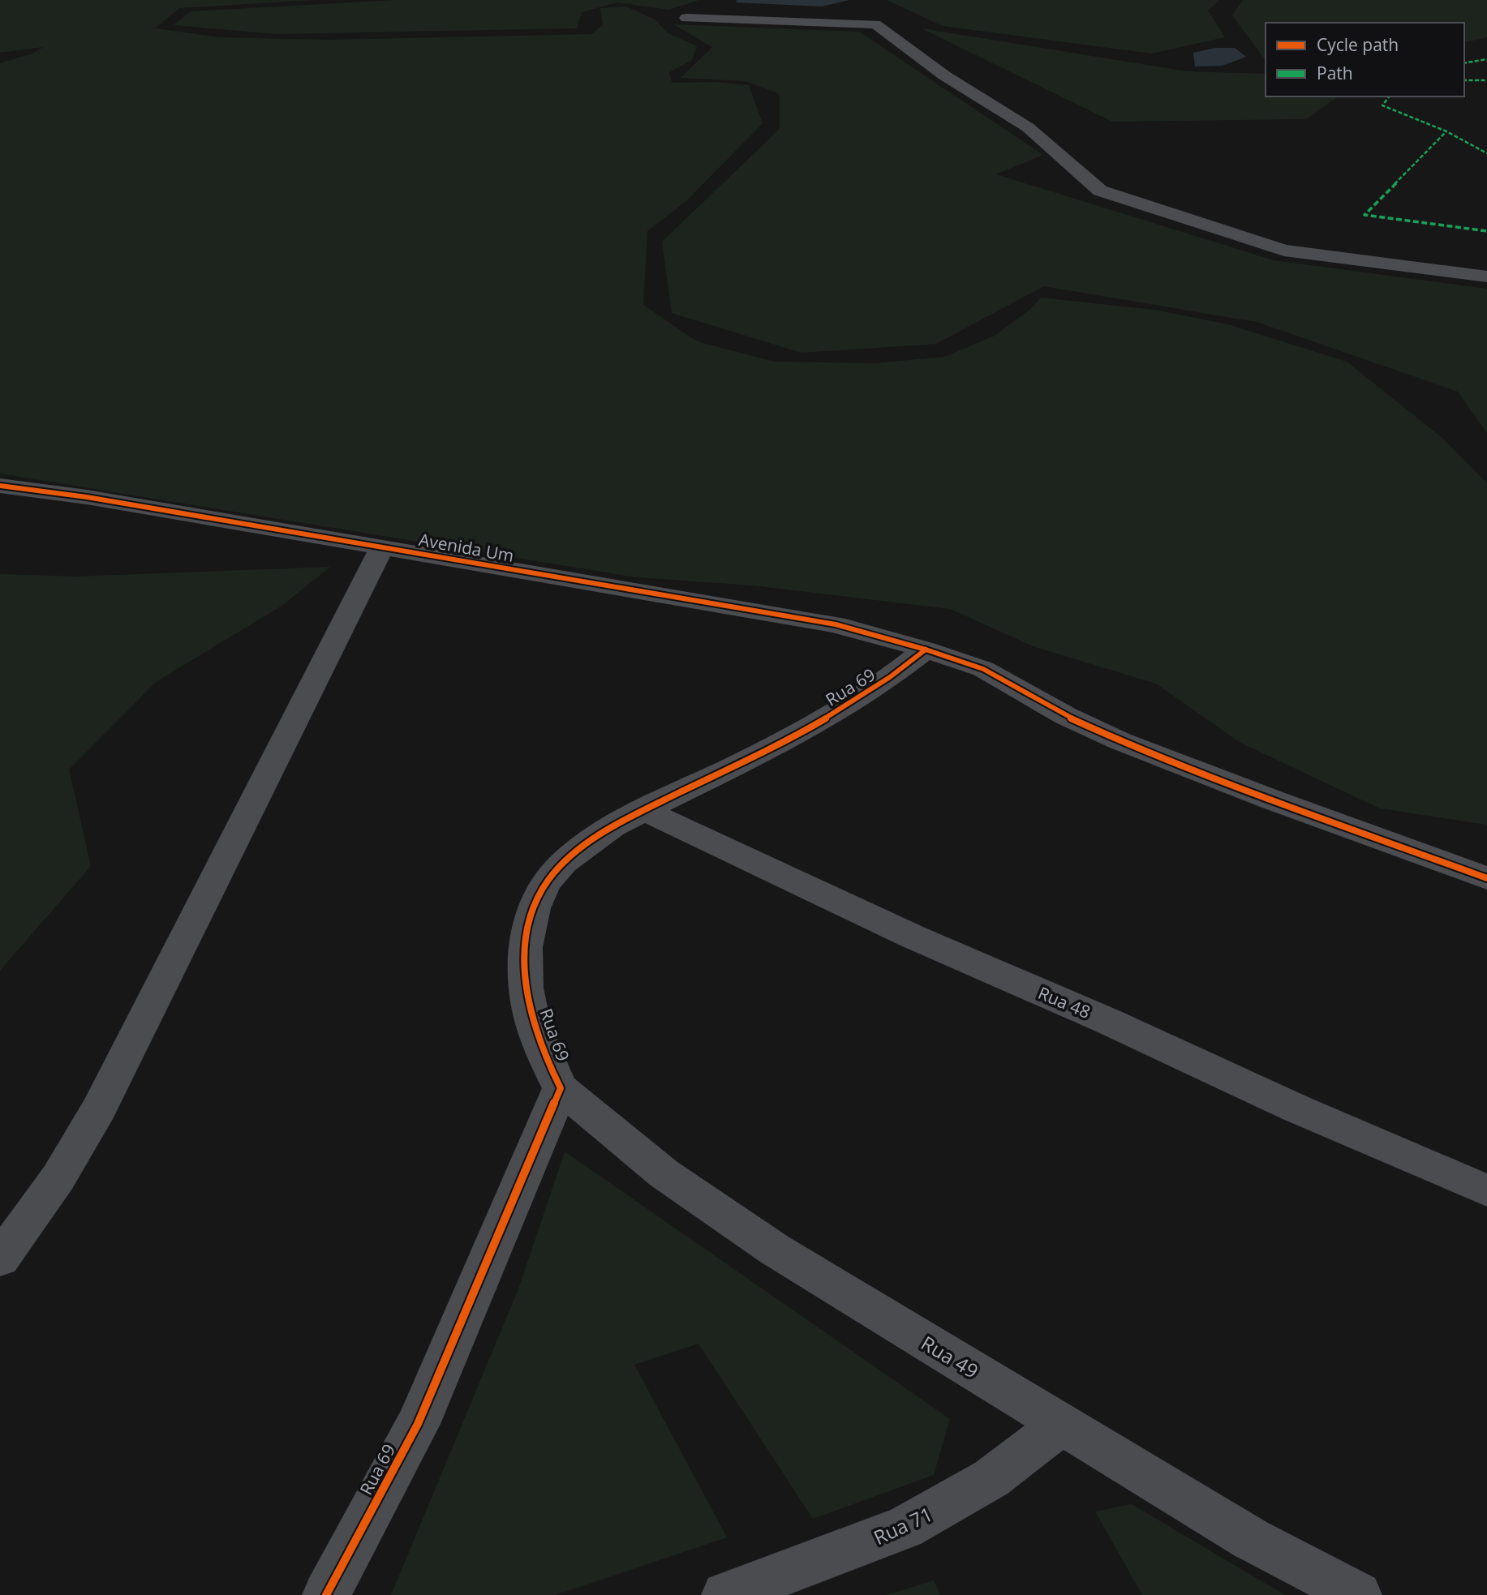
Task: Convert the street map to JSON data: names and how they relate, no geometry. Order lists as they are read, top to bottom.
{
  "streets": {
    "street": [
      "Avenida Um",
      "Rua 69",
      "Rua 48",
      "Rua 49",
      "Rua 71"
    ]
  },
  "crossings": [
    ["Avenida Um", "Rua 69"],
    ["Rua 69", "Rua 48"],
    ["Rua 69", "Rua 49"],
    ["Rua 49", "Rua 71"]
  ],
  "legend": ["Cycle path", "Path"]
}
